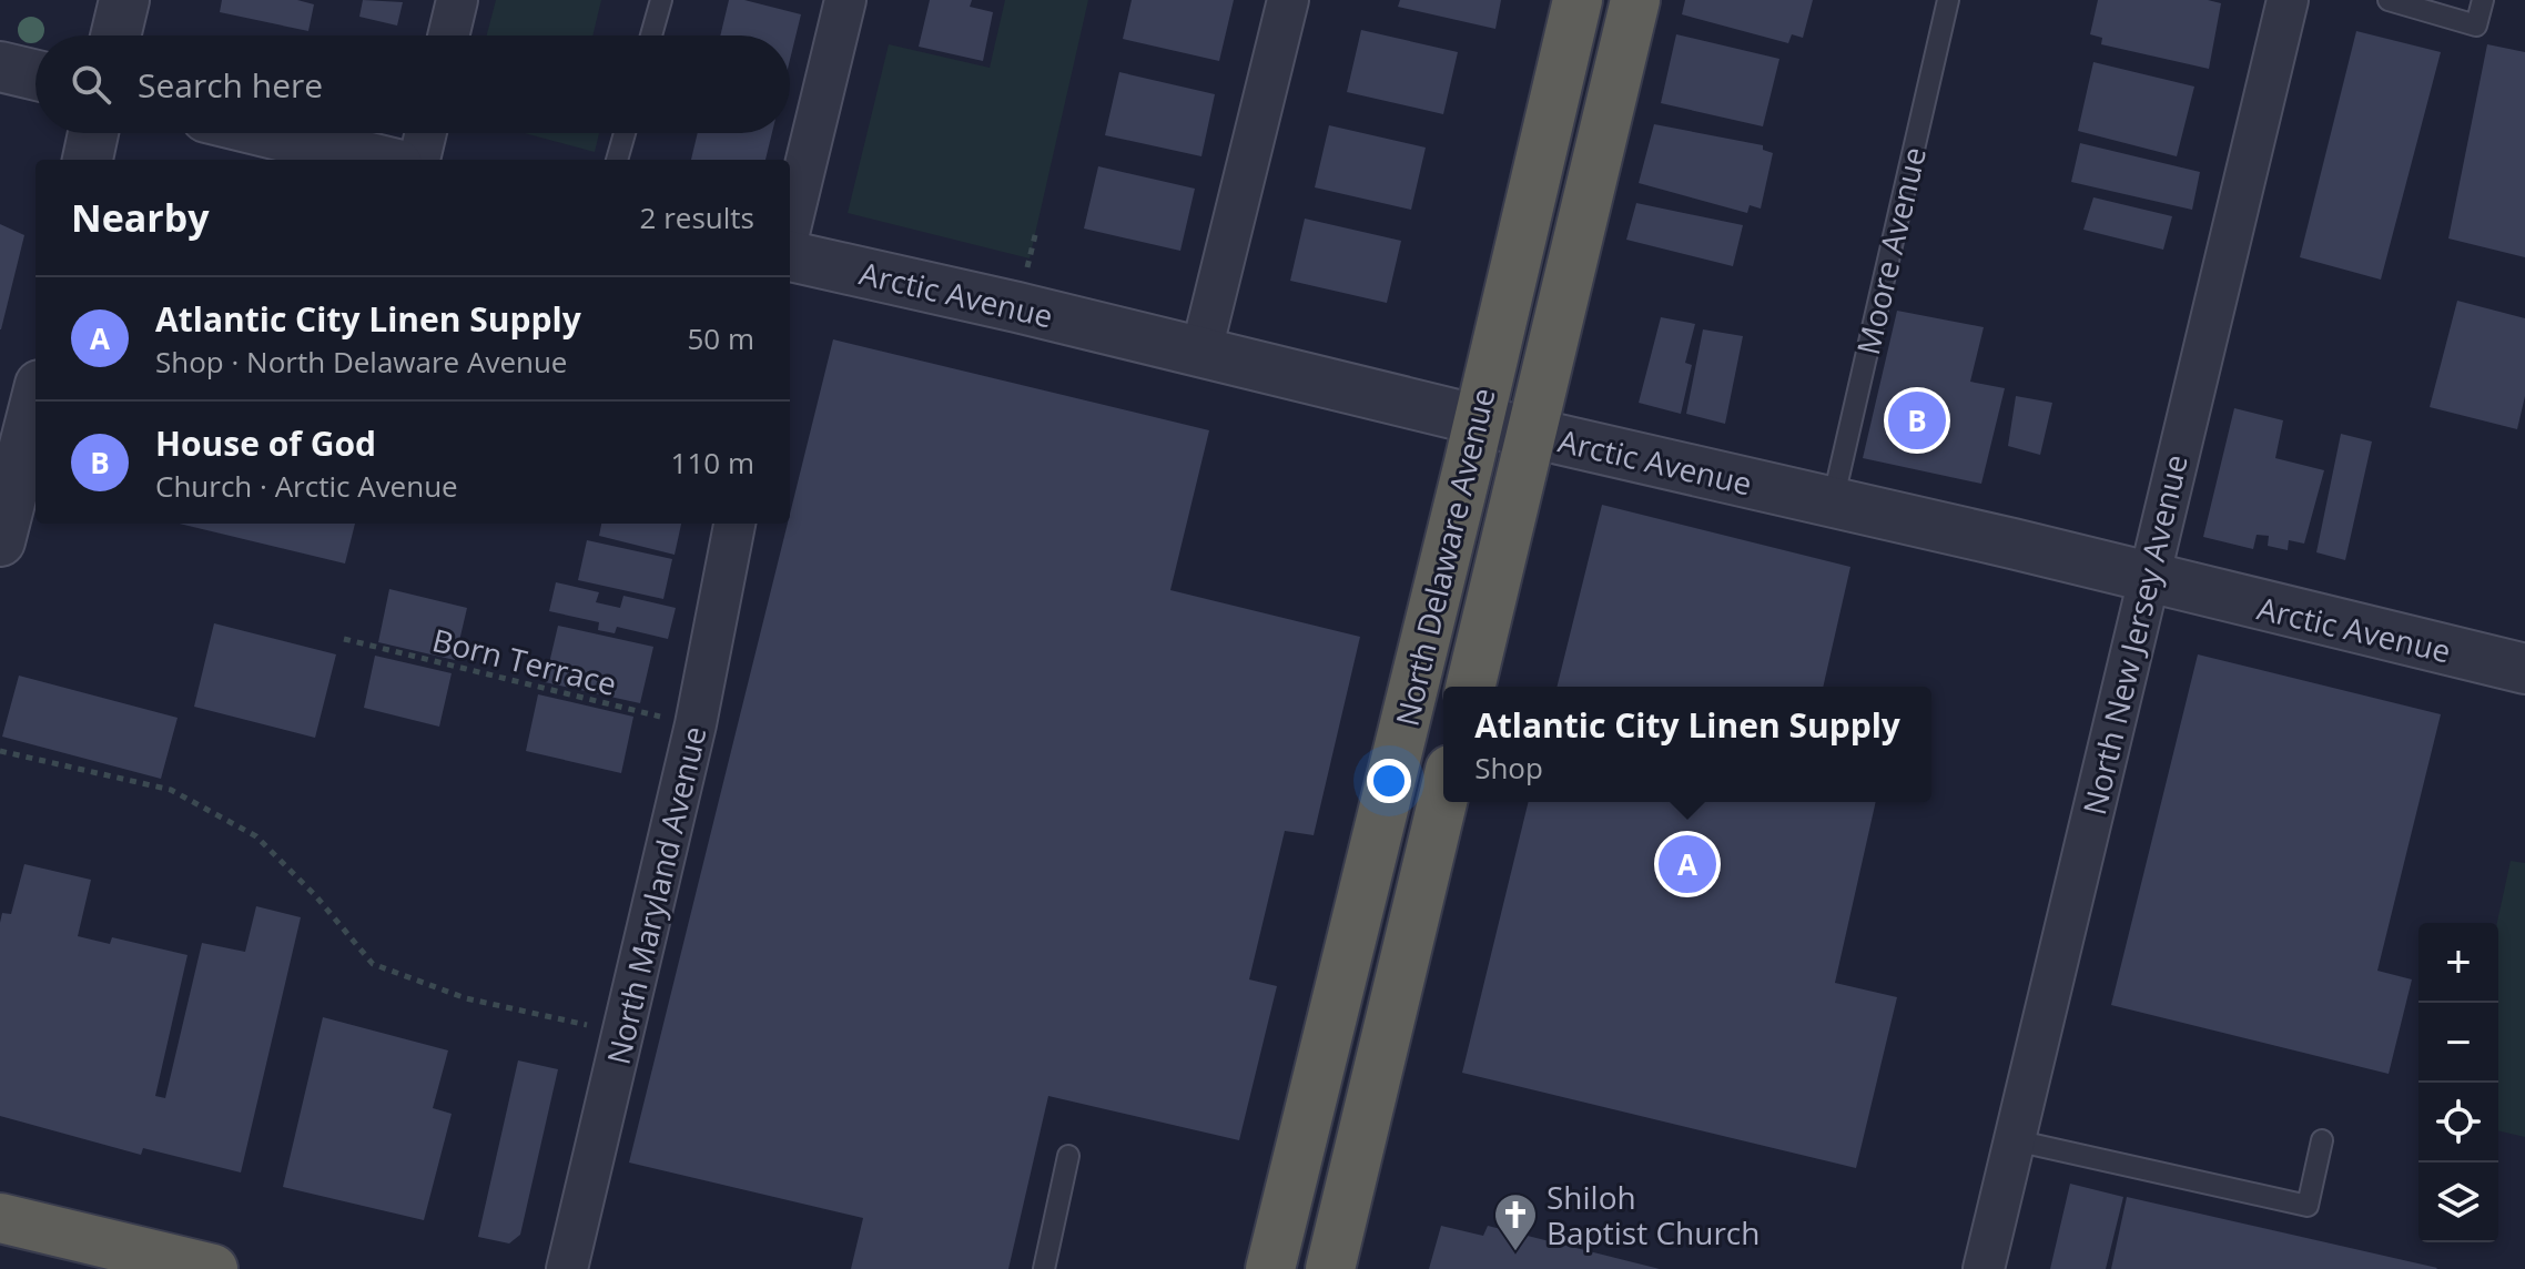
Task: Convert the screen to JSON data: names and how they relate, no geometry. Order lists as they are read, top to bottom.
{
  "streets": {
    "highway": ["North Delaware Avenue"],
    "street": ["Arctic Avenue", "North New Jersey Avenue", "North Maryland Avenue"],
    "lane": ["Moore Avenue"],
    "path": ["Born Terrace"]
  },
  "crossings": [
    ["Moore Avenue", "Arctic Avenue"],
    ["Arctic Avenue", "North Delaware Avenue"],
    ["Arctic Avenue", "North New Jersey Avenue"],
    ["Born Terrace", "North Maryland Avenue"]
  ],
  "places": {
    "church": ["Shiloh Baptist Church"]
  },
  "page": {
    "search": "Search here",
    "heading": ["Nearby", "2 results"],
    "list": [
      {
        "mark": "A",
        "name": "Atlantic City Linen Supply",
        "note": "Shop · North Delaware Avenue",
        "value": "50 m"
      },
      {
        "mark": "B",
        "name": "House of God",
        "note": "Church · Arctic Avenue",
        "value": "110 m"
      }
    ],
    "pins": ["B", "A"],
    "popup": ["Atlantic City Linen Supply", "Shop"],
    "map_buttons": ["+", "−"]
  }
}
